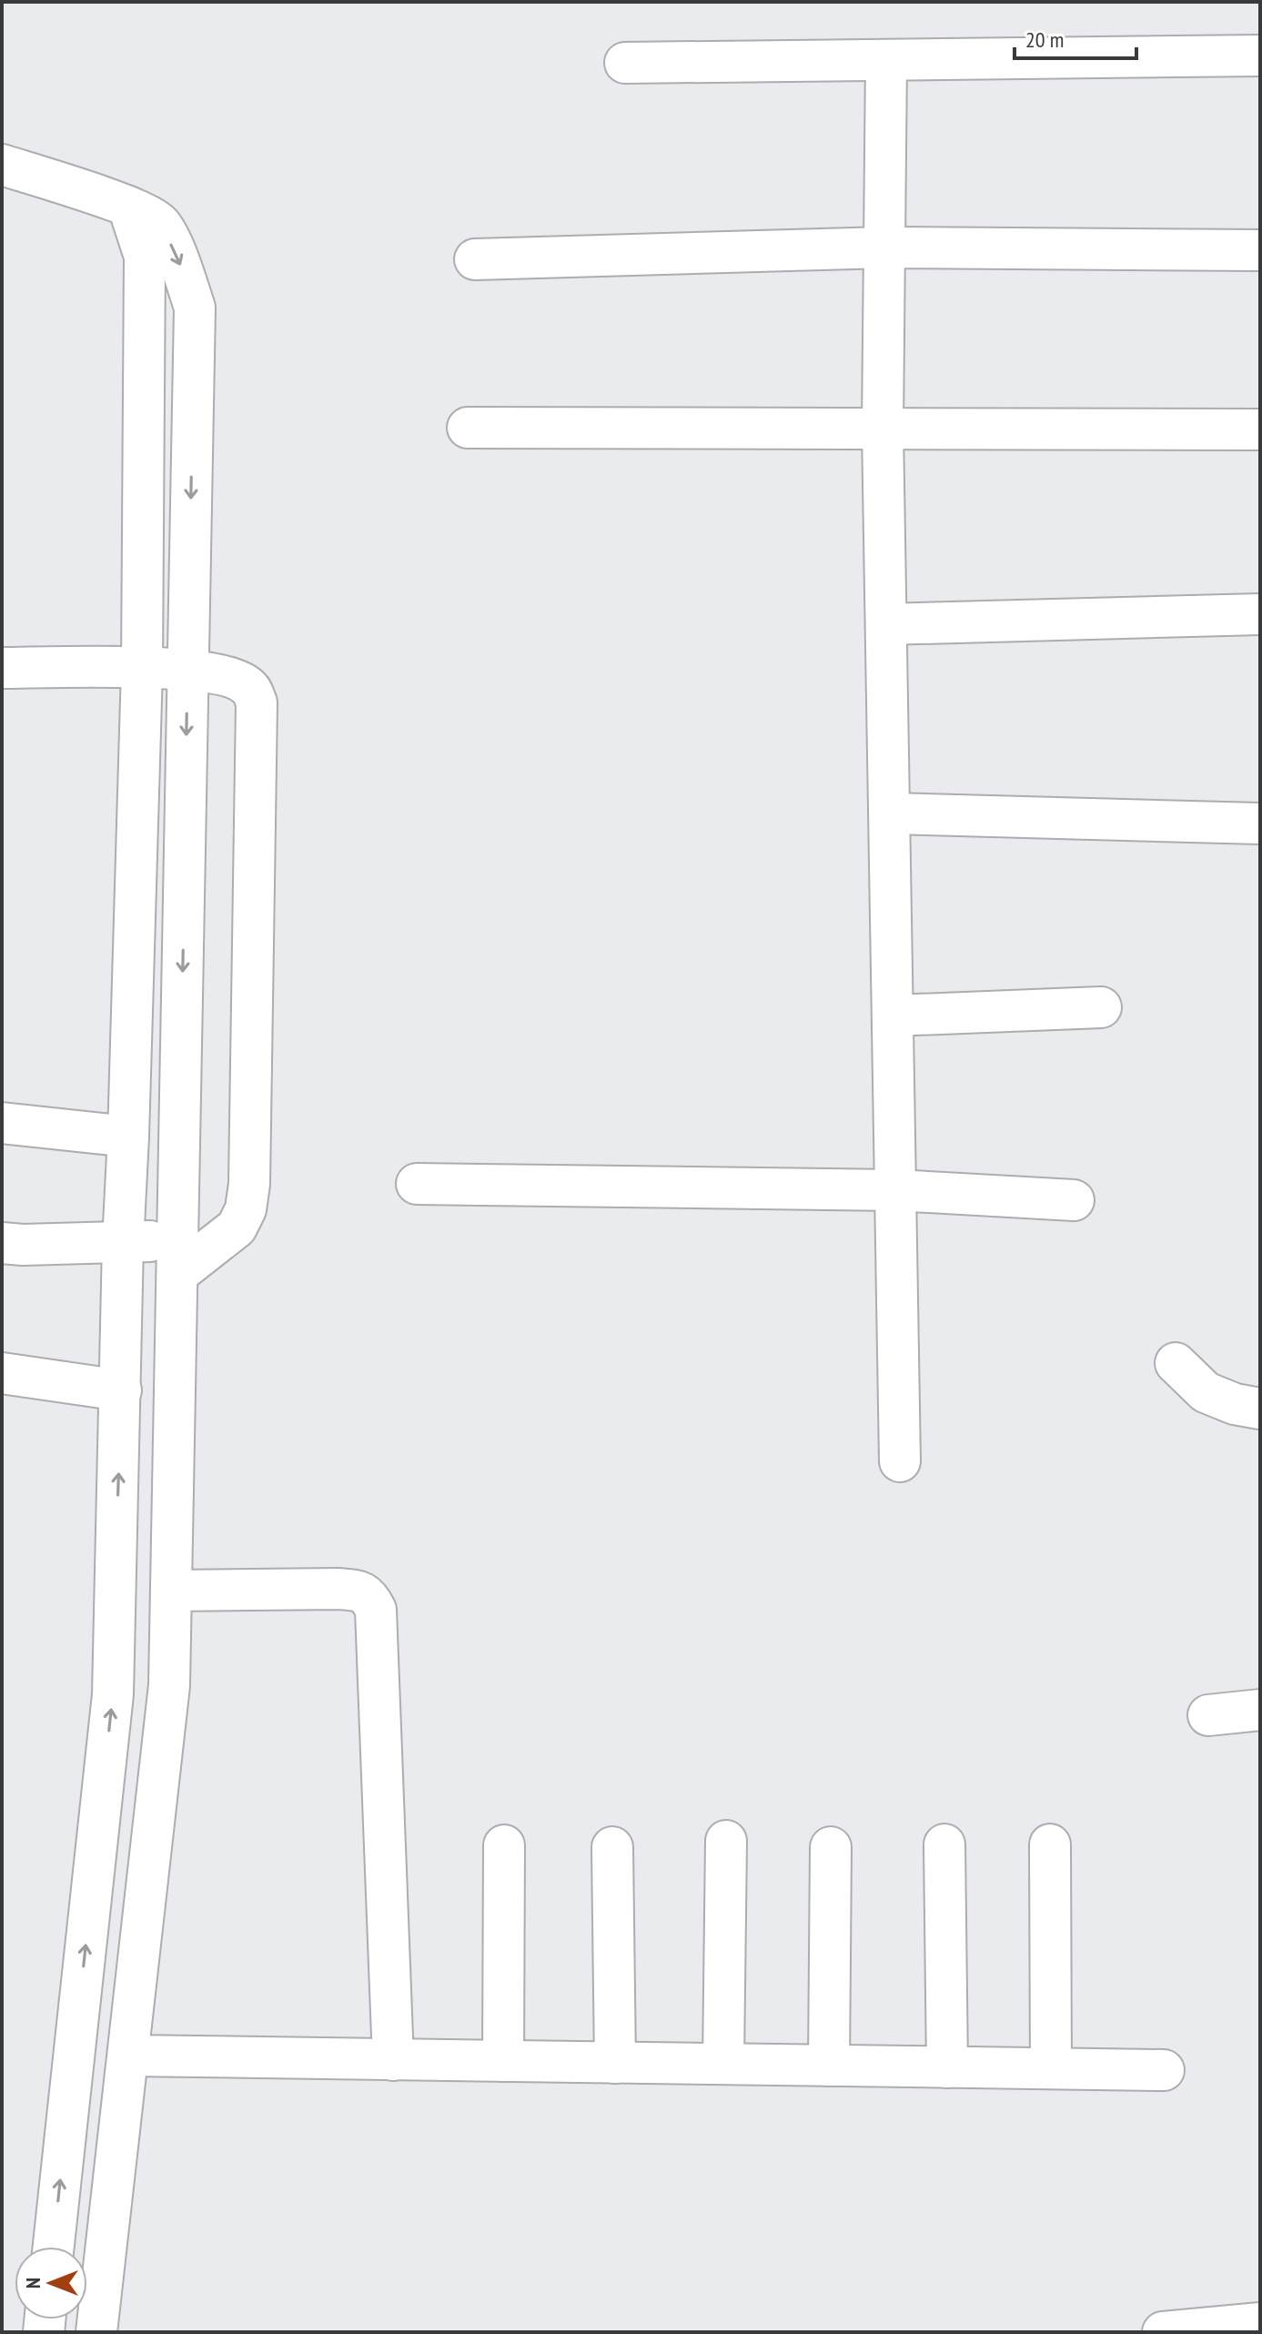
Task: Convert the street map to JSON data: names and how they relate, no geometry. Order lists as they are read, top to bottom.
{
  "scale_bar": "20 m",
  "north": "left"
}
